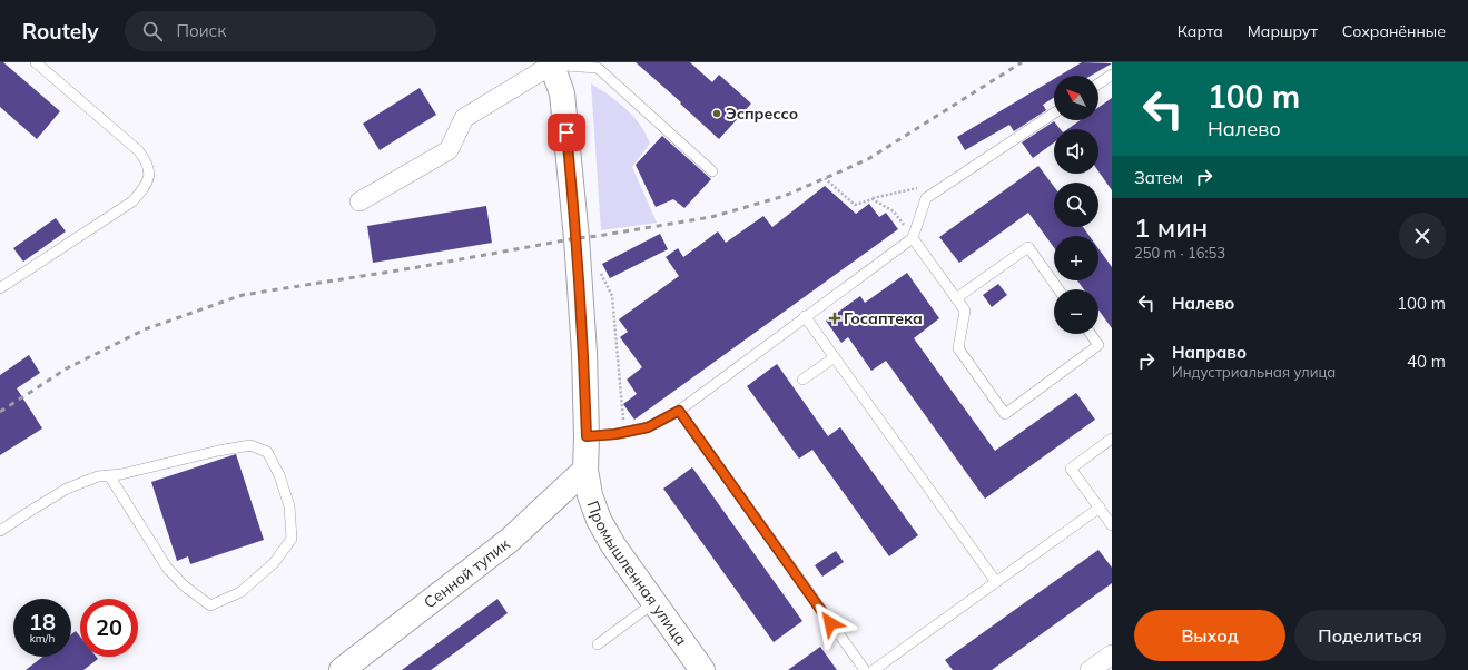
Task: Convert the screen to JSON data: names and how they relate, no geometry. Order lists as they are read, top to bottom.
{
  "streets": {
    "main road": ["Промышленная улица", "Сенной тупик"]
  },
  "crossings": [
    ["Промышленная улица", "Сенной тупик"]
  ],
  "places": {
    "other": ["Эспрессо"],
    "health": ["Госаптека"]
  },
  "north": "top left",
  "page": {
    "header": "Routely",
    "search": "Поиск",
    "nav": ["Карта", "Маршрут", "Сохранённые"],
    "turn": ["100 m", "Налево"],
    "map_buttons": ["+", "−"],
    "then": "Затем",
    "heading": ["1 мин", "250 m · 16:53"],
    "list": [
      {
        "name": "Налево",
        "value": "100 m"
      },
      {
        "name": "Направо",
        "note": "Индустриальная улица",
        "value": "40 m"
      }
    ],
    "speed": "18 km/h",
    "limit": "20",
    "buttons": ["Выход", "Поделиться"]
  }
}
